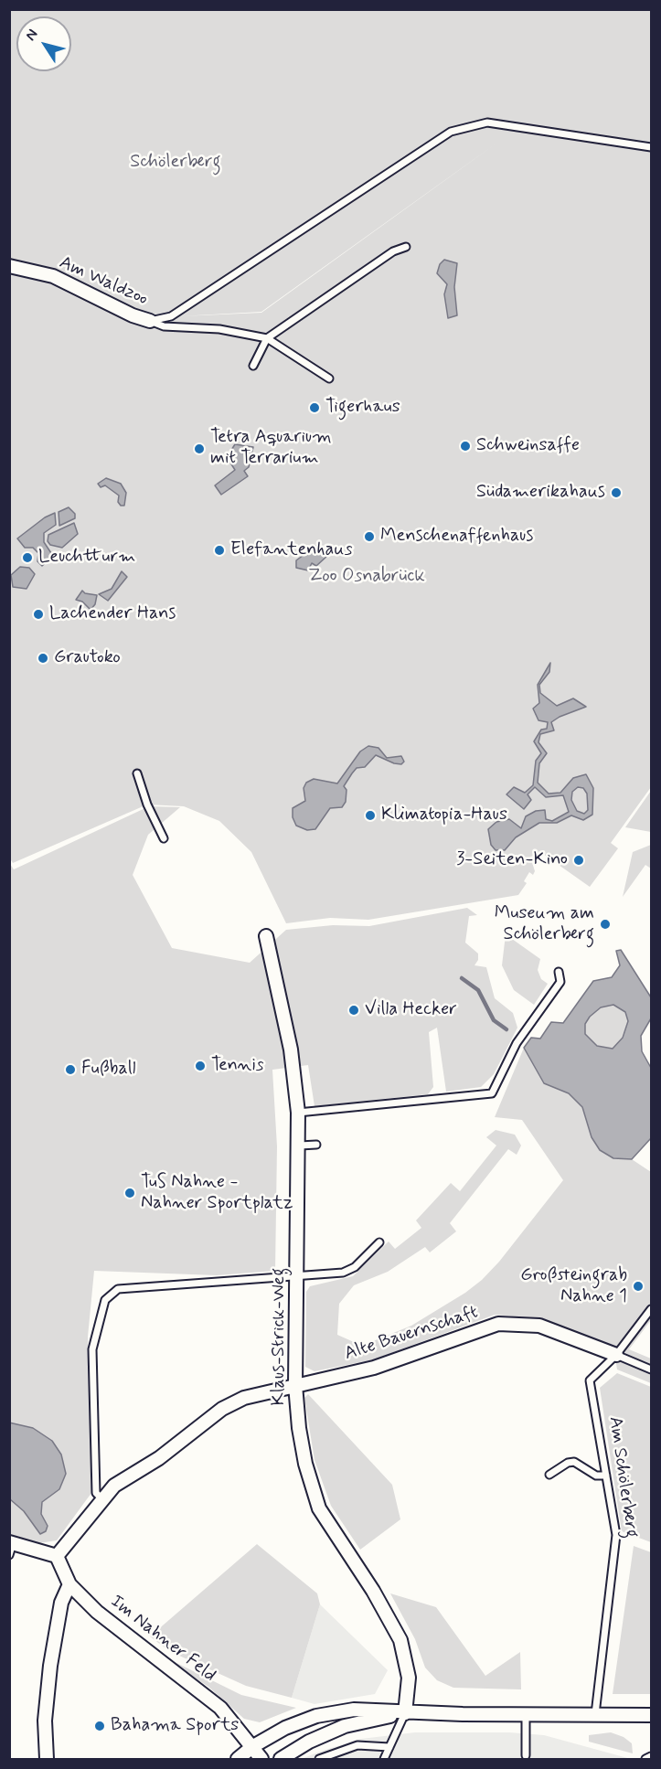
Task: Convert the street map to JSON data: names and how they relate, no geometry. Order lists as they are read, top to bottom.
{
  "streets": {
    "street": [
      "Am Waldzoo",
      "Alte Bauernschaft",
      "Klaus-Strick-Weg",
      "Im Nahner Feld"
    ],
    "lane": ["Am Schölerberg"]
  },
  "crossings": [
    ["Alte Bauernschaft", "Klaus-Strick-Weg"],
    ["Alte Bauernschaft", "Am Schölerberg"],
    ["Alte Bauernschaft", "Im Nahner Feld"]
  ],
  "parks": ["Schölerberg", "Zoo Osnabrück"],
  "places": [
    "Tigerhaus",
    "Schweinsaffe",
    "Tetra Aquarium mit Terrarium",
    "Südamerikahaus",
    "Menschenaffenhaus",
    "Elefantenhaus",
    "Leuchtturm",
    "Lachender Hans",
    "Grautoko",
    "Klimatopia-Haus",
    "3-Seiten-Kino",
    "Museum am Schölerberg",
    "Villa Hecker",
    "Tennis",
    "Fußball",
    "TuS Nahne - Nahner Sportplatz",
    "Großsteingrab Nahne 1",
    "Bahama Sports"
  ],
  "north": "top left"
}
